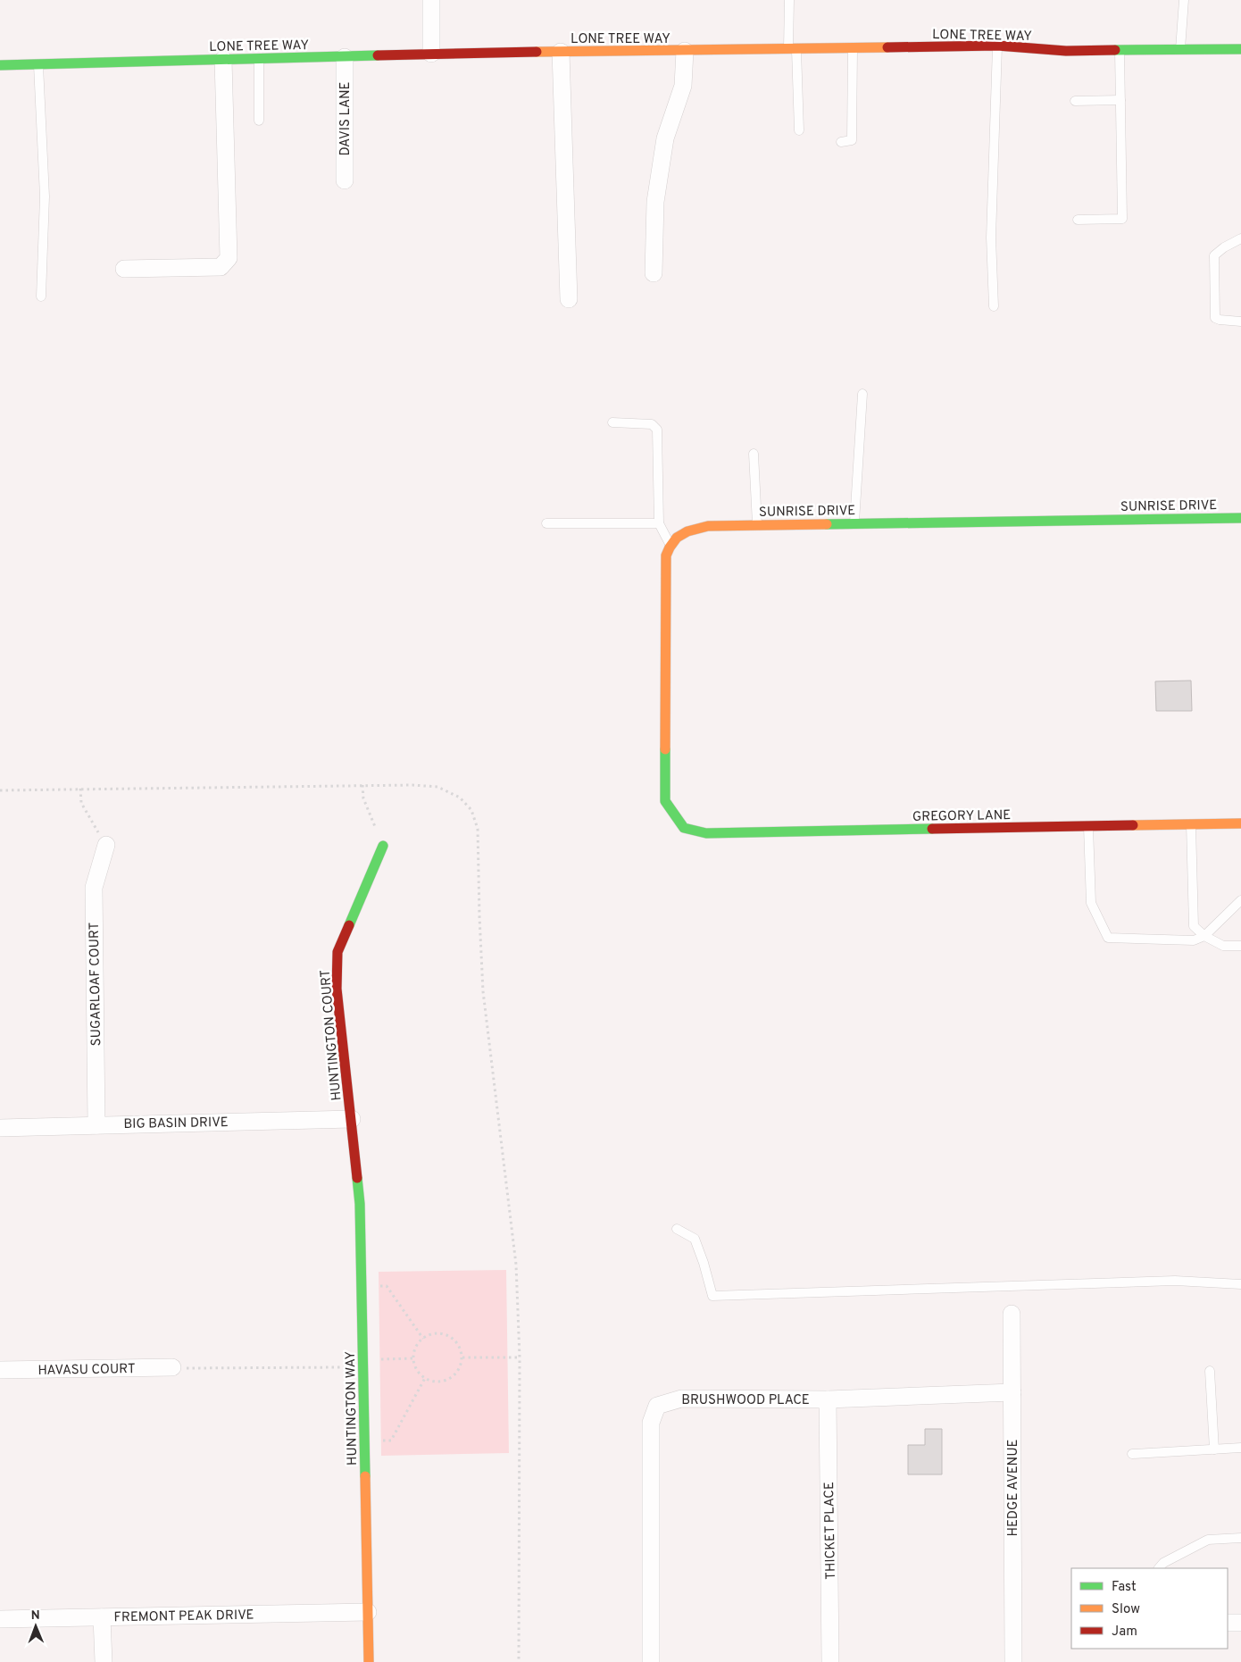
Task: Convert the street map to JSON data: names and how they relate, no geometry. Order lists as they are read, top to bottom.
{
  "streets": {
    "street": [
      "LONE TREE WAY",
      "DAVIS LANE",
      "SUNRISE DRIVE",
      "GREGORY LANE",
      "SUGARLOAF COURT",
      "HUNTINGTON COURT",
      "BIG BASIN DRIVE",
      "HAVASU COURT",
      "BRUSHWOOD PLACE",
      "HUNTINGTON WAY",
      "HEDGE AVENUE",
      "THICKET PLACE",
      "FREMONT PEAK DRIVE"
    ]
  },
  "crossings": [
    ["LONE TREE WAY", "DAVIS LANE"],
    ["SUNRISE DRIVE", "GREGORY LANE"],
    ["SUGARLOAF COURT", "BIG BASIN DRIVE"],
    ["HUNTINGTON COURT", "BIG BASIN DRIVE"],
    ["HUNTINGTON COURT", "HUNTINGTON WAY"],
    ["BRUSHWOOD PLACE", "HEDGE AVENUE"],
    ["BRUSHWOOD PLACE", "THICKET PLACE"],
    ["HUNTINGTON WAY", "FREMONT PEAK DRIVE"]
  ],
  "legend": ["Fast", "Slow", "Jam"],
  "north": "top"
}
